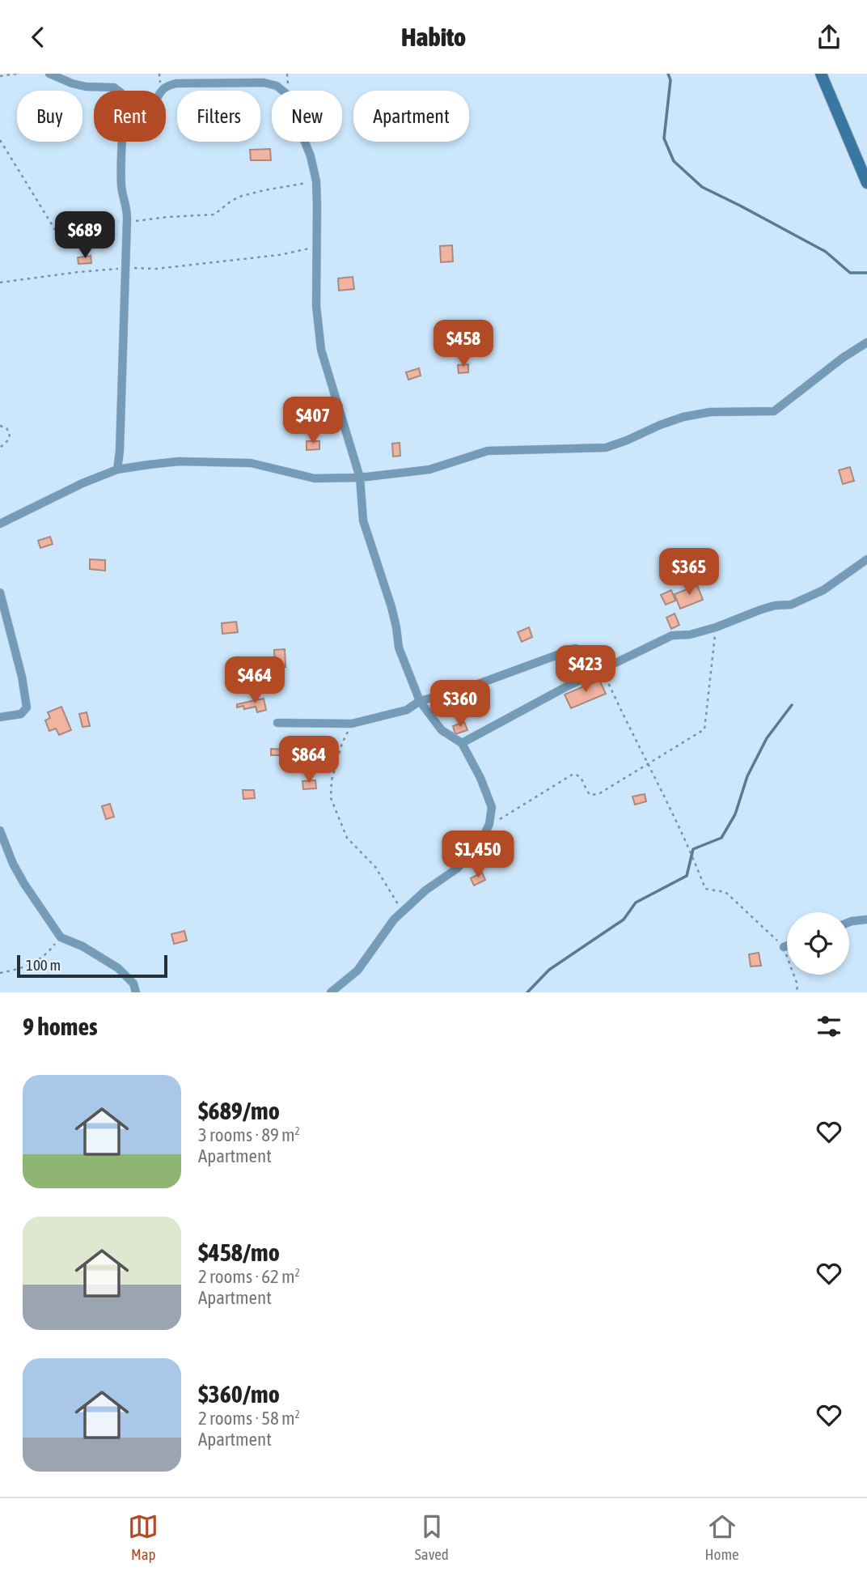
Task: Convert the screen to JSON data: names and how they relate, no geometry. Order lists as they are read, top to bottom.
{
  "scale_bar": "100 m",
  "page": {
    "header": "Habito",
    "chip": [
      "Buy",
      "Rent",
      "Filters",
      "New",
      "Apartment"
    ],
    "price": [
      "$689",
      "$458",
      "$407",
      "$365",
      "$423",
      "$464",
      "$360",
      "$864",
      "$1,450"
    ],
    "scale": "100 m",
    "heading": "9 homes",
    "list": [
      {
        "name": "$689/mo",
        "note": "3 rooms · 89 m² · Apartment"
      },
      {
        "name": "$458/mo",
        "note": "2 rooms · 62 m² · Apartment"
      },
      {
        "name": "$360/mo",
        "note": "2 rooms · 58 m² · Apartment"
      }
    ],
    "tabs": ["Map", "Saved", "Home"]
  }
}
